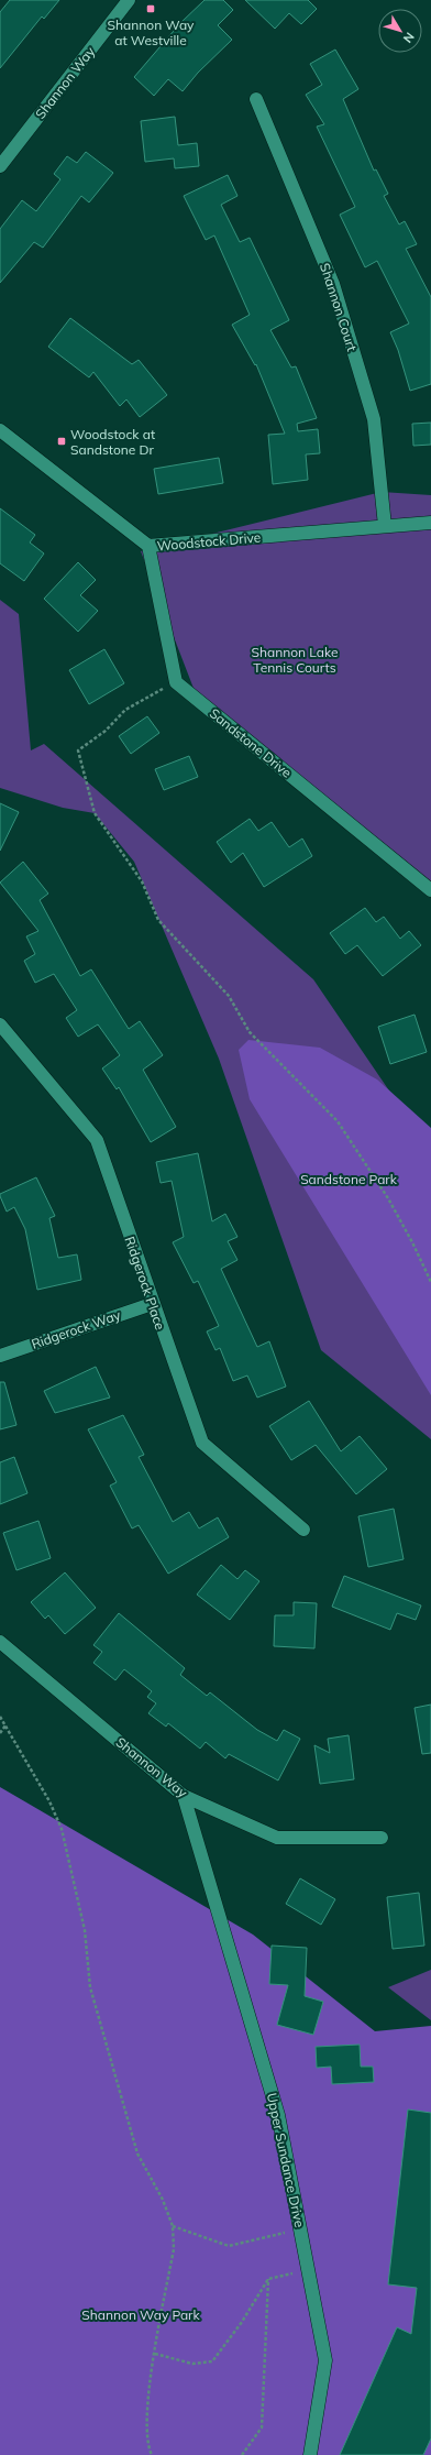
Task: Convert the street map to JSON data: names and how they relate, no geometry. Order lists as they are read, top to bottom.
{
  "streets": {
    "street": [
      "Shannon Way",
      "Shannon Court",
      "Woodstock Drive",
      "Sandstone Drive",
      "Ridgerock Place",
      "Ridgerock Way",
      "Upper Sundance Drive"
    ]
  },
  "crossings": [
    ["Shannon Way", "Upper Sundance Drive"],
    ["Shannon Court", "Woodstock Drive"],
    ["Ridgerock Place", "Ridgerock Way"]
  ],
  "parks": ["Shannon Lake Tennis Courts", "Sandstone Park", "Shannon Way Park"],
  "places": {
    "transit": ["Shannon Way at Westville", "Woodstock at Sandstone Dr"]
  },
  "north": "bottom right"
}
